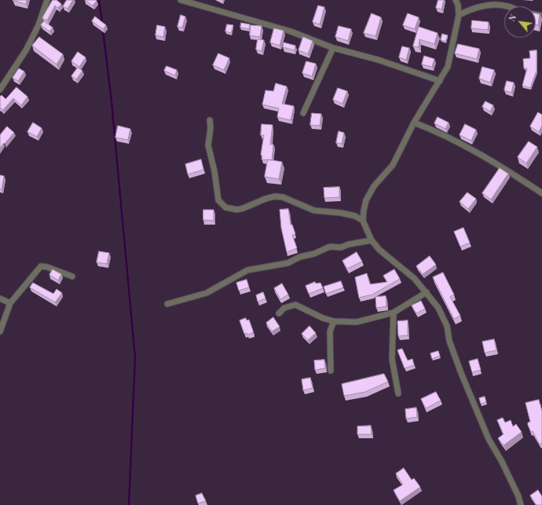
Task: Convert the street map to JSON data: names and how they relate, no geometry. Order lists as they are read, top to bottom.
{
  "north": "top left"
}
